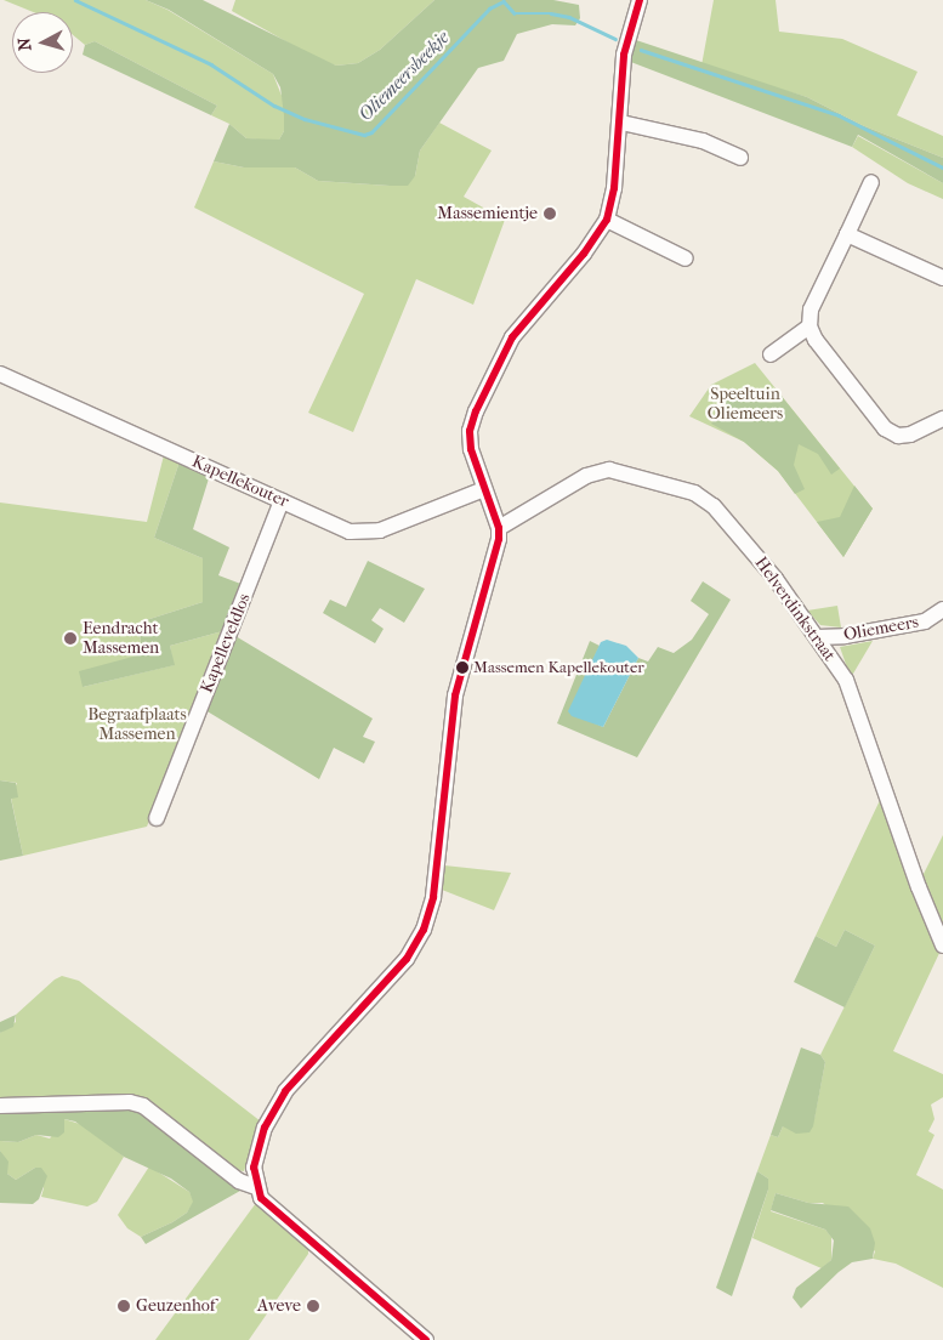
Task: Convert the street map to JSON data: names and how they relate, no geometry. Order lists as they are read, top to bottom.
{
  "streets": {
    "street": [
      "Kapellekouter",
      "Helverdinkstraat",
      "Oliemeers",
      "Kapelleveldlos"
    ]
  },
  "crossings": [
    ["Kapellekouter", "Kapelleveldlos"],
    ["Helverdinkstraat", "Oliemeers"]
  ],
  "water": ["Oliemeersbeekje"],
  "parks": ["Speeltuin Oliemeers", "Begraafplaats Massemen"],
  "places": [
    "Massemientje",
    "Eendracht Massemen",
    "Massemen Kapellekouter",
    "Geuzenhof",
    "Aveve"
  ],
  "north": "left"
}
